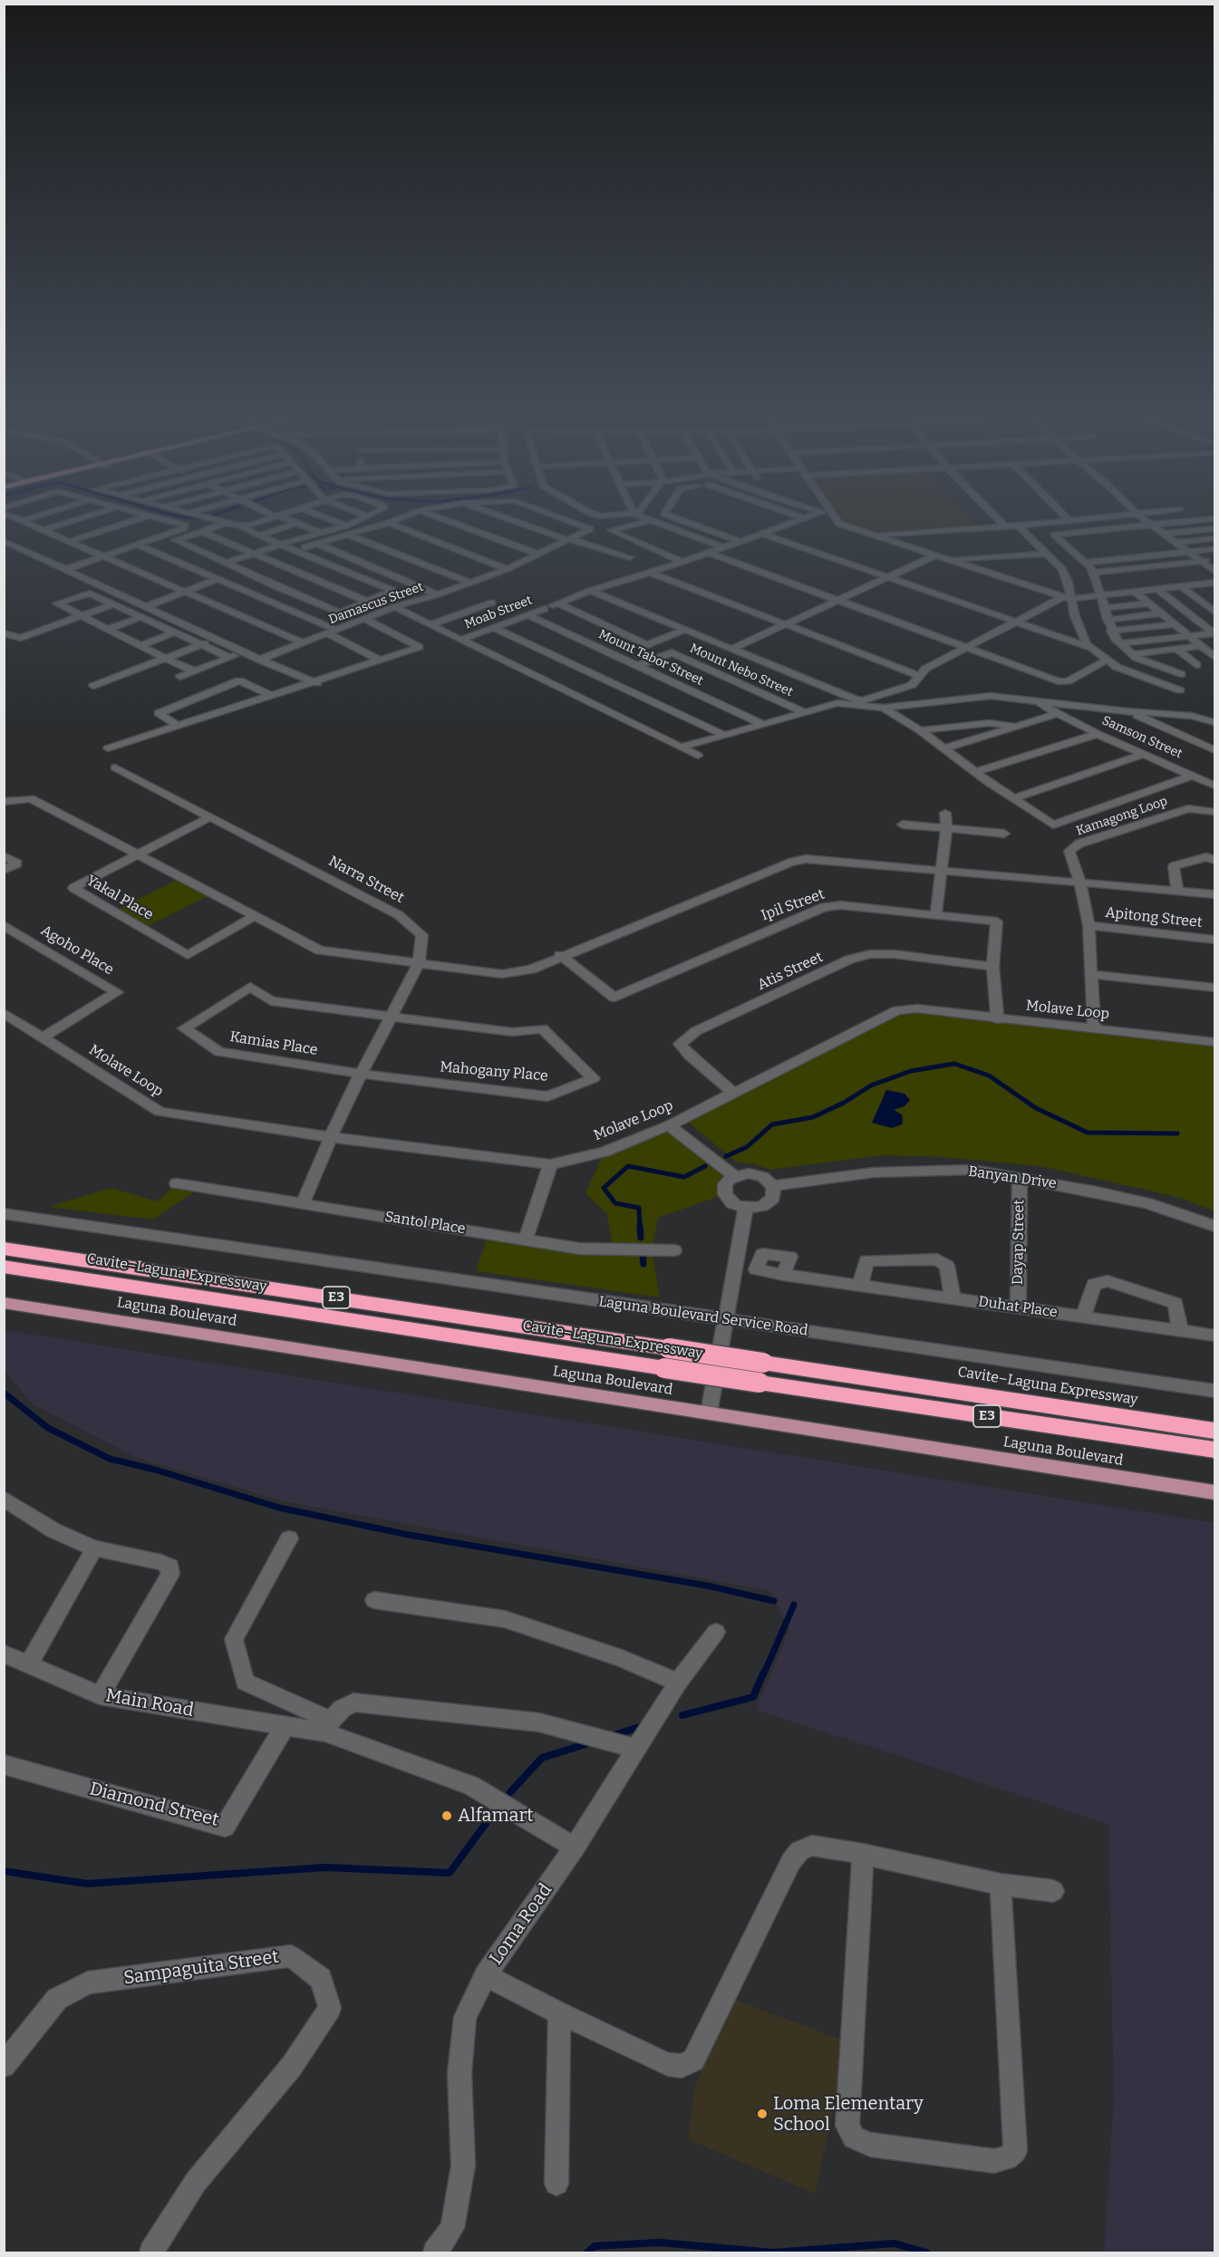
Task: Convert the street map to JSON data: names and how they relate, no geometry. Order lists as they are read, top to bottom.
{
  "streets": {
    "highway": ["Cavite–Laguna Expressway", "E3"],
    "main road": ["Laguna Boulevard"],
    "street": [
      "Damascus Street",
      "Moab Street",
      "Mount Tabor Street",
      "Mount Nebo Street",
      "Samson Street",
      "Kamagong Loop",
      "Narra Street",
      "Yakal Place",
      "Ipil Street",
      "Apitong Street",
      "Agoho Place",
      "Atis Street",
      "Molave Loop",
      "Kamias Place",
      "Mahogany Place",
      "Banyan Drive",
      "Santol Place",
      "Dayap Street",
      "Duhat Place",
      "Laguna Boulevard Service Road",
      "Main Road",
      "Diamond Street",
      "Loma Road",
      "Sampaguita Street"
    ]
  },
  "crossings": [
    ["Moab Street", "Mount Tabor Street"],
    ["Mount Tabor Street", "Mount Nebo Street"],
    ["Narra Street", "Yakal Place"],
    ["Narra Street", "Molave Loop"],
    ["Narra Street", "Kamias Place"],
    ["Narra Street", "Mahogany Place"],
    ["Narra Street", "Santol Place"],
    ["Ipil Street", "Atis Street"],
    ["Ipil Street", "Molave Loop"],
    ["Agoho Place", "Molave Loop"],
    ["Atis Street", "Molave Loop"],
    ["Kamias Place", "Mahogany Place"],
    ["Banyan Drive", "Dayap Street"],
    ["Dayap Street", "Duhat Place"],
    ["Main Road", "Diamond Street"]
  ],
  "places": ["Alfamart", "Loma Elementary School"]
}
